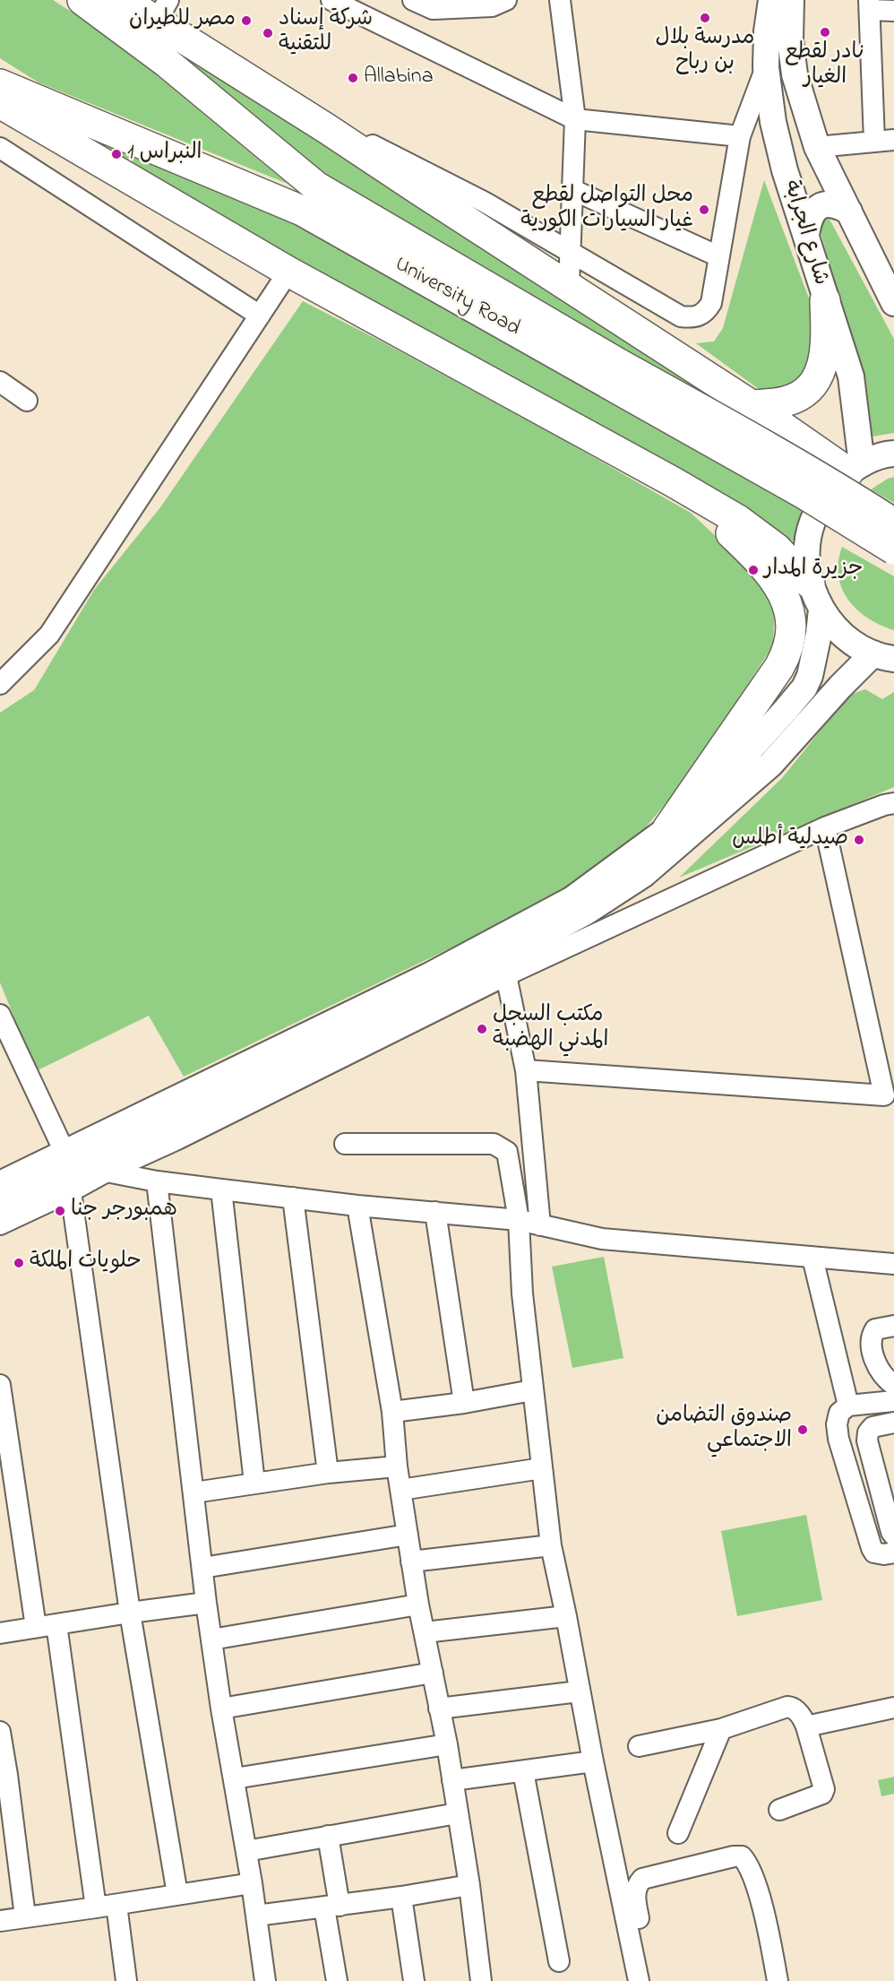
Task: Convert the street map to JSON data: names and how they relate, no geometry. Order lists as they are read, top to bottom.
{
  "streets": {
    "highway": ["University Road"],
    "main road": ["شارع الجرابة"]
  },
  "places": [
    "مدرسة بلال بن رباح",
    "مصر للطيران",
    "نادر لقطع الغيار",
    "شركة إسناد للتقنية",
    "Allabina",
    "النبراس 1",
    "محل التواصل لقطع غيار السيارات الكورية",
    "جزيرة المدار",
    "صيدلية أطلس",
    "مكتب السجل المدني الهضبة",
    "همبورجر جنا",
    "حلويات الملكة",
    "صندوق التضامن الاجتماعي"
  ]
}
